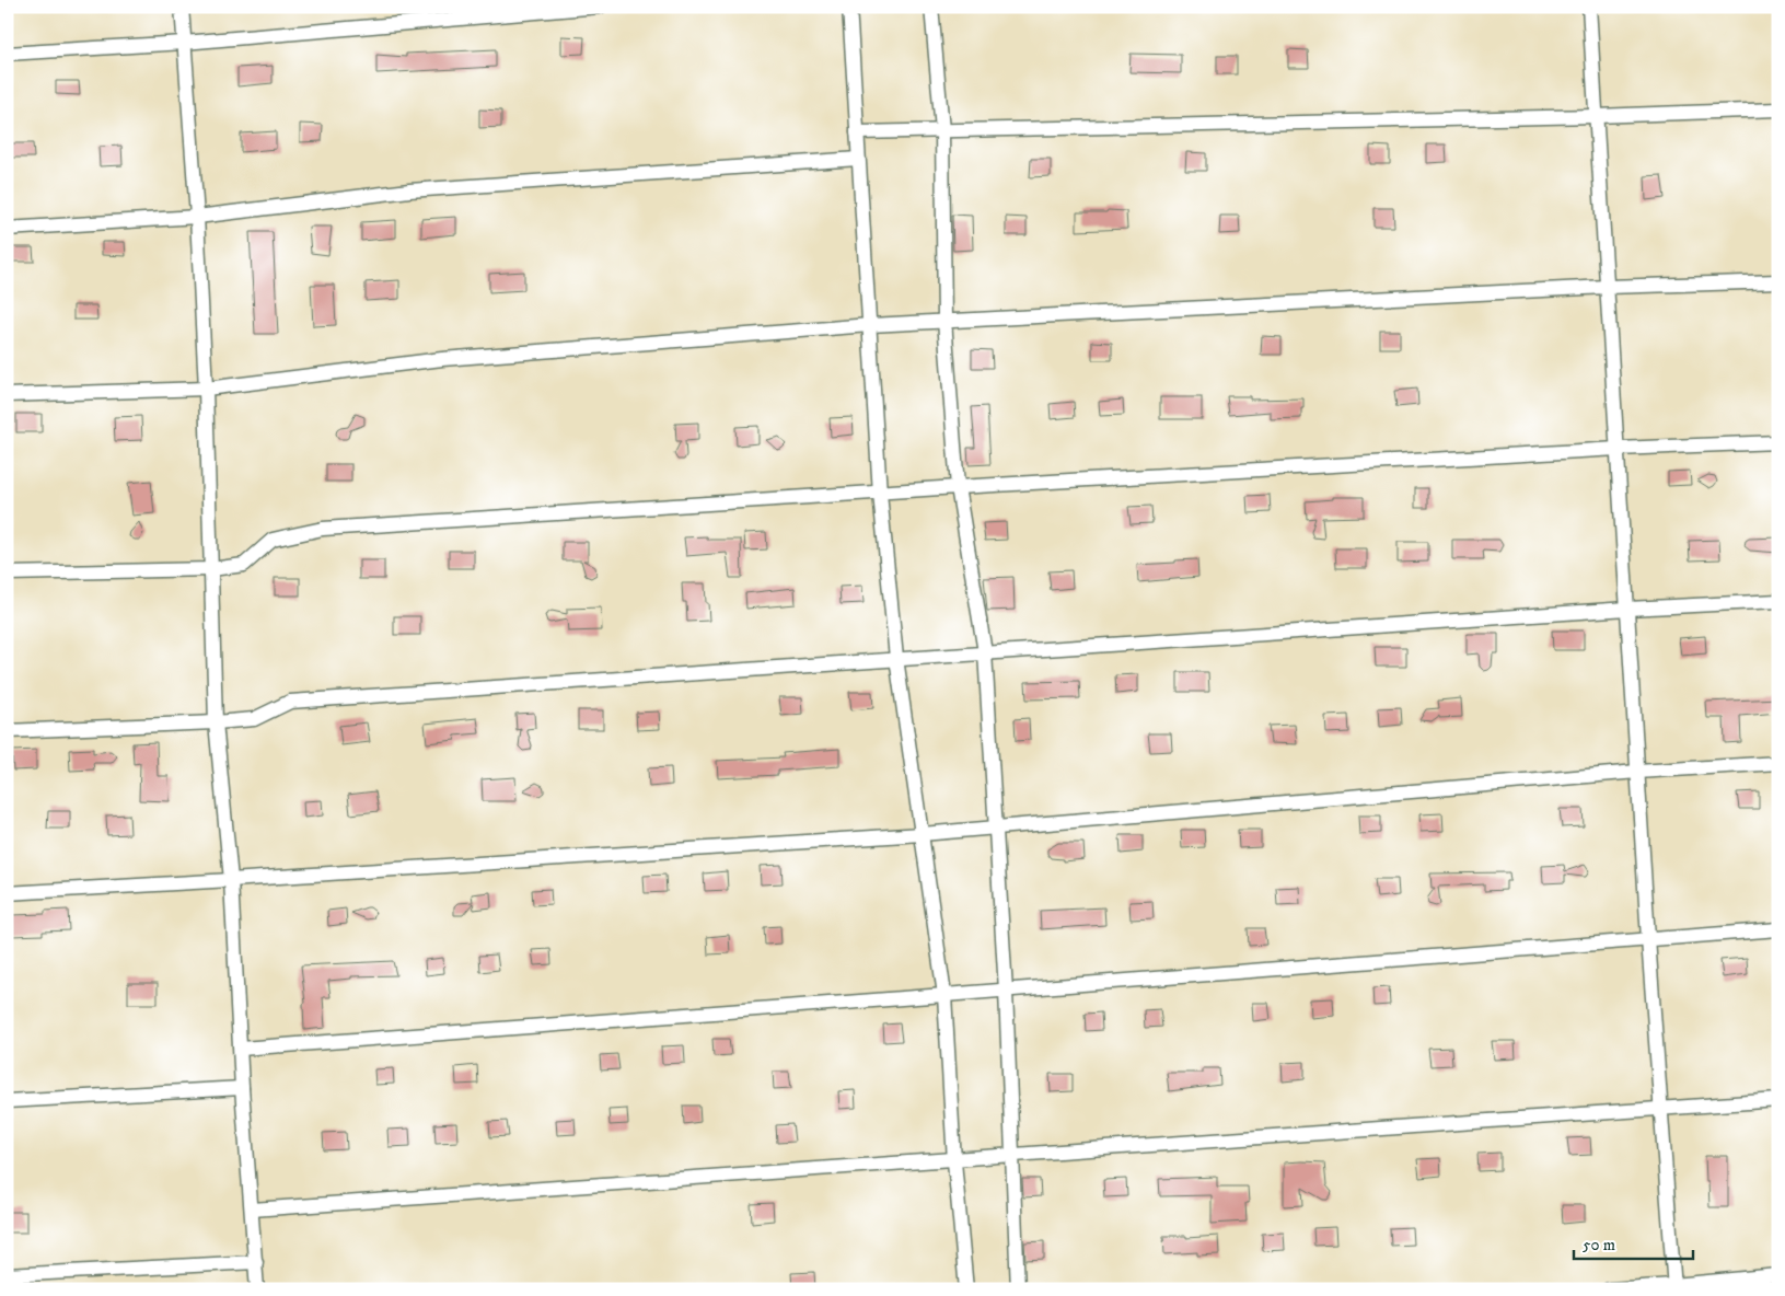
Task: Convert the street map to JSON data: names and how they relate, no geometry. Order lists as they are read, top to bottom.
{
  "scale_bar": "50 m"
}
